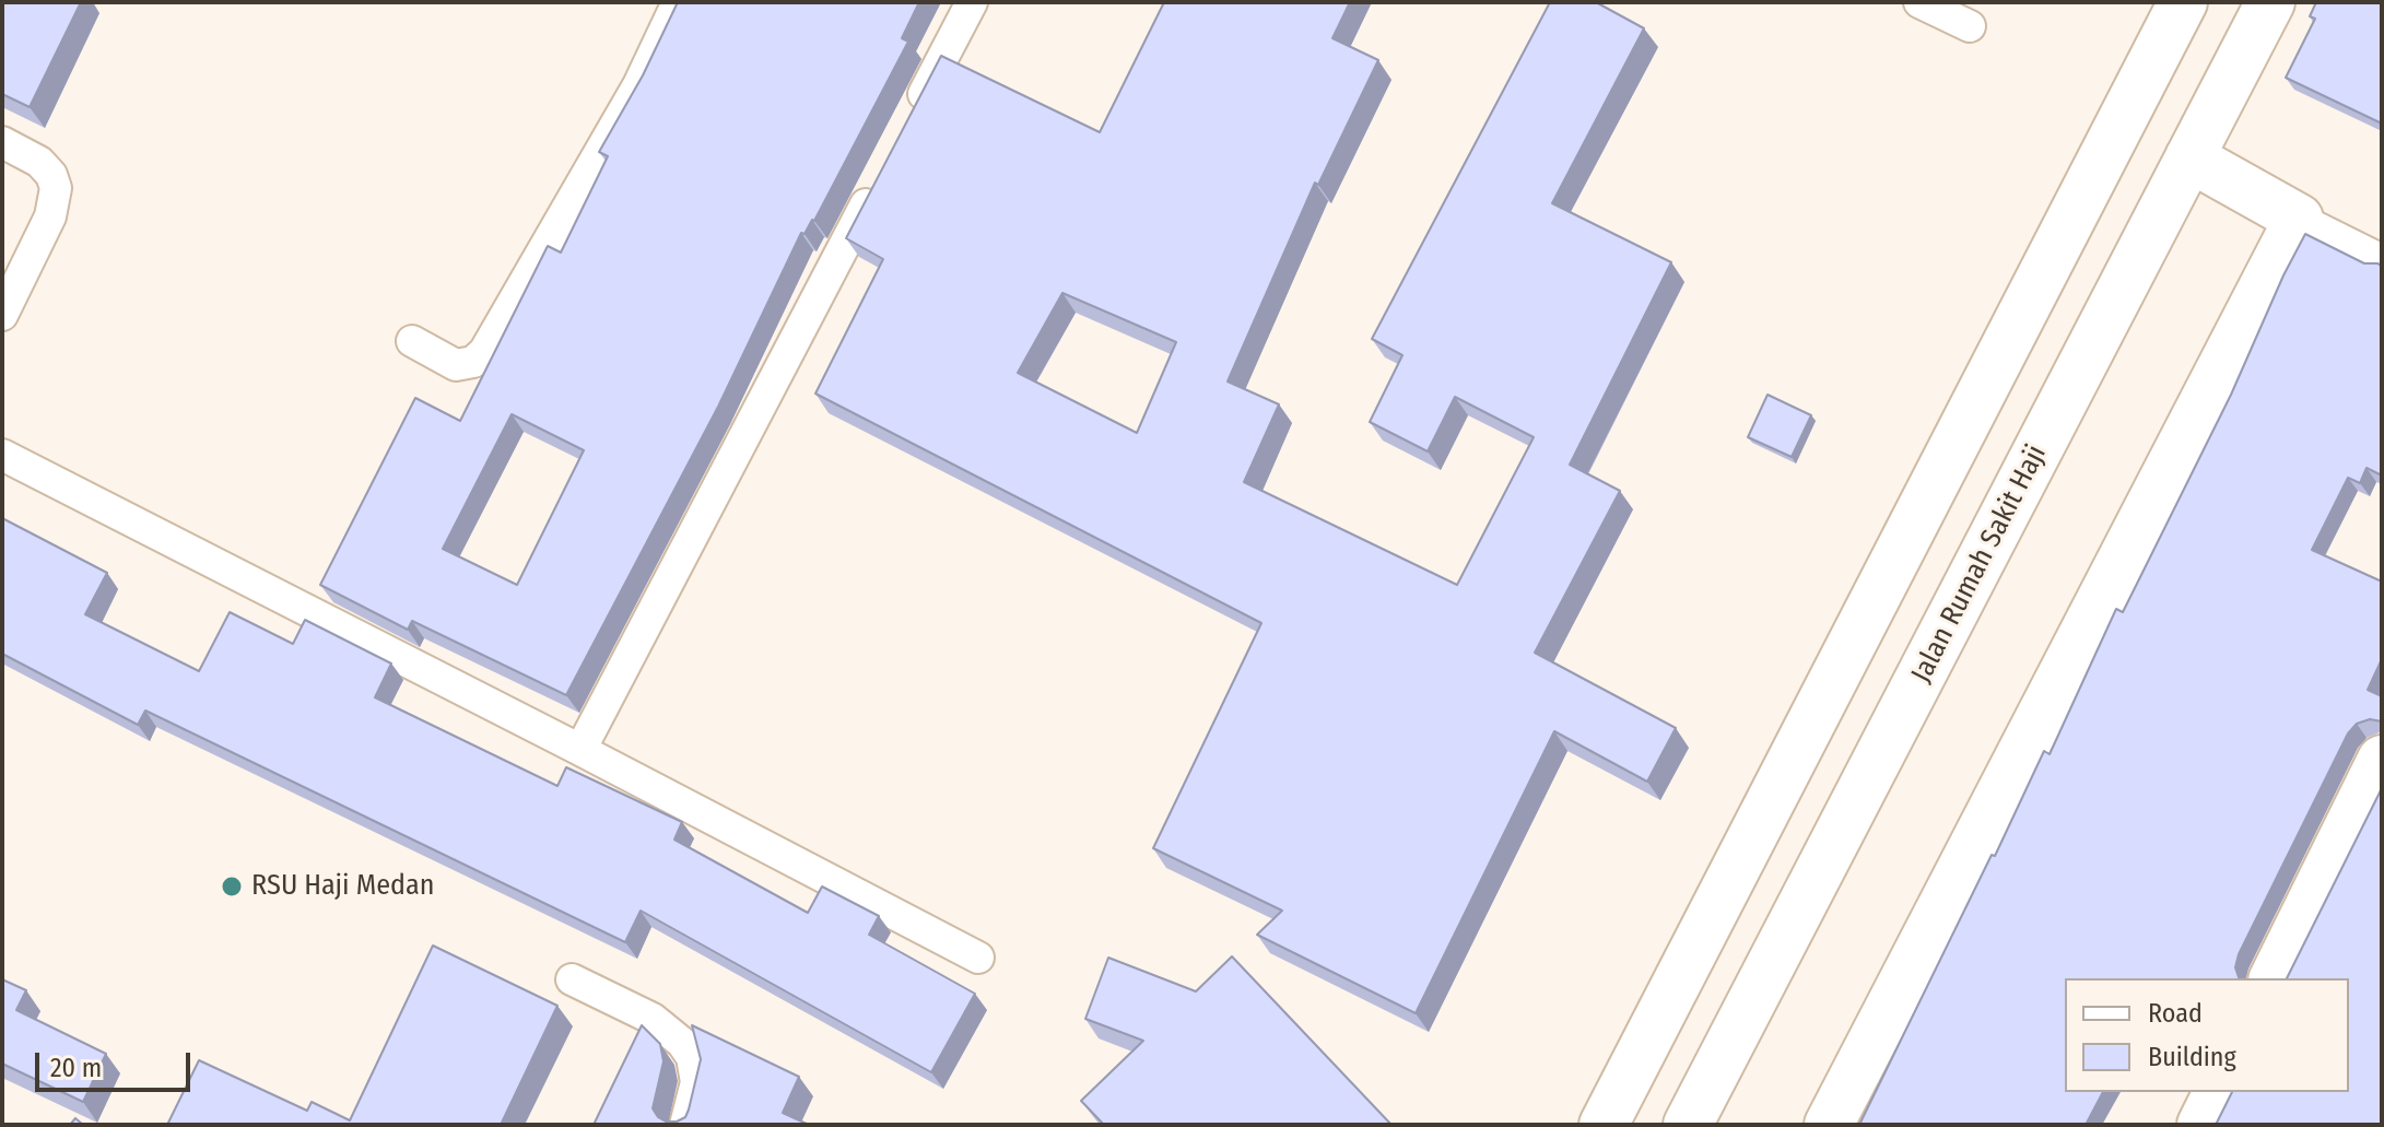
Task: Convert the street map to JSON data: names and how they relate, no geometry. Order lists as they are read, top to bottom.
{
  "streets": {
    "street": ["Jalan Rumah Sakit Haji"]
  },
  "places": ["RSU Haji Medan"],
  "legend": ["Road", "Building"],
  "scale_bar": "20 m"
}
